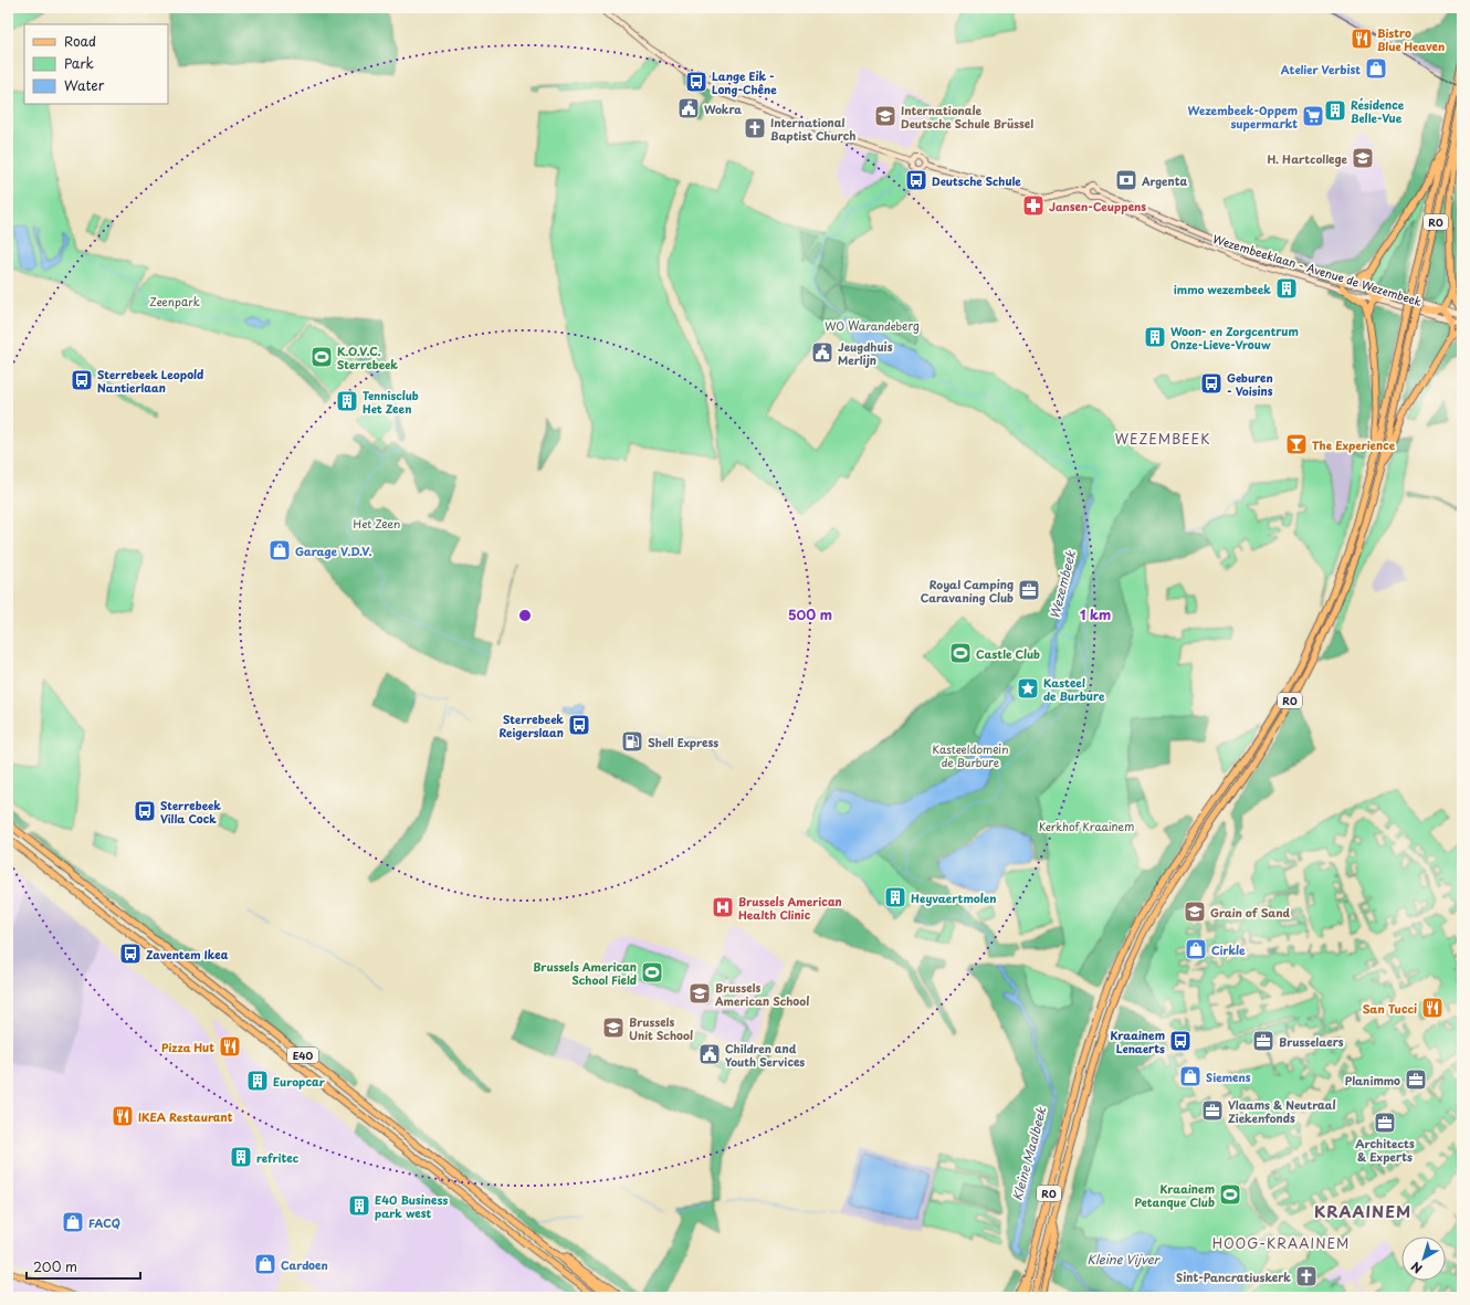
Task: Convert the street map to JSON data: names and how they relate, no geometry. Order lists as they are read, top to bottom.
{
  "streets": {
    "highway": ["R0", "E40"],
    "main road": ["Wezembeeklaan - Avenue de Wezembeek"]
  },
  "crossings": [
    ["R0", "Wezembeeklaan - Avenue de Wezembeek"]
  ],
  "districts": ["WEZEMBEEK", "KRAAINEM", "HOOG-KRAAINEM"],
  "water": ["Wezembeek", "Kleine Maalbeek", "Kleine Vijver"],
  "parks": [
    "Zeenpark",
    "WO Warandeberg",
    "Het Zeen",
    "Kasteeldomein de Burbure",
    "Kerkhof Kraainem"
  ],
  "places": {
    "restaurant": [
      "Bistro Blue Heaven",
      "San Tucci",
      "Pizza Hut",
      "IKEA Restaurant"
    ],
    "shop": [
      "Atelier Verbist",
      "Garage V.D.V.",
      "Cirkle",
      "Siemens",
      "FACQ",
      "Cardoen"
    ],
    "bus stop": [
      "Lange Eik - Long-Chêne",
      "Deutsche Schule",
      "Sterrebeek Leopold Nantierlaan",
      "Geburen - Voisins",
      "Sterrebeek Reigerslaan",
      "Sterrebeek Villa Cock",
      "Zaventem Ikea",
      "Kraainem Lenaerts"
    ],
    "public building": ["Wokra", "Jeugdhuis Merlijn", "Children and Youth Services"],
    "building": [
      "Résidence Belle-Vue",
      "immo wezembeek",
      "Woon- en Zorgcentrum Onze-Lieve-Vrouw",
      "Tennisclub Het Zeen",
      "Heyvaertmolen",
      "Europcar",
      "refritec",
      "E40 Business park west"
    ],
    "school or university": [
      "Internationale Deutsche Schule Brüssel",
      "H. Hartcollege",
      "Grain of Sand",
      "Brussels American School",
      "Brussels Unit School"
    ],
    "supermarket": ["Wezembeek-Oppem supermarkt"],
    "church": ["International Baptist Church", "Sint-Pancratiuskerk"],
    "bank": ["Argenta"],
    "pharmacy": ["Jansen-Ceuppens"],
    "sports": [
      "K.O.V.C. Sterrebeek",
      "Castle Club",
      "Brussels American School Field",
      "Kraainem Petanque Club"
    ],
    "bar": ["The Experience"],
    "office": [
      "Royal Camping Caravaning Club",
      "Brusselaers",
      "Planimmo",
      "Vlaams & Neutraal Ziekenfonds",
      "Architects & Experts"
    ],
    "place": ["Kasteel de Burbure"],
    "fuel station": ["Shell Express"],
    "hospital": ["Brussels American Health Clinic"]
  },
  "legend": ["Road", "Park", "Water"],
  "scale_bar": "200 m",
  "north": "bottom left",
  "rings": ["500 m", "1 km"]
}
